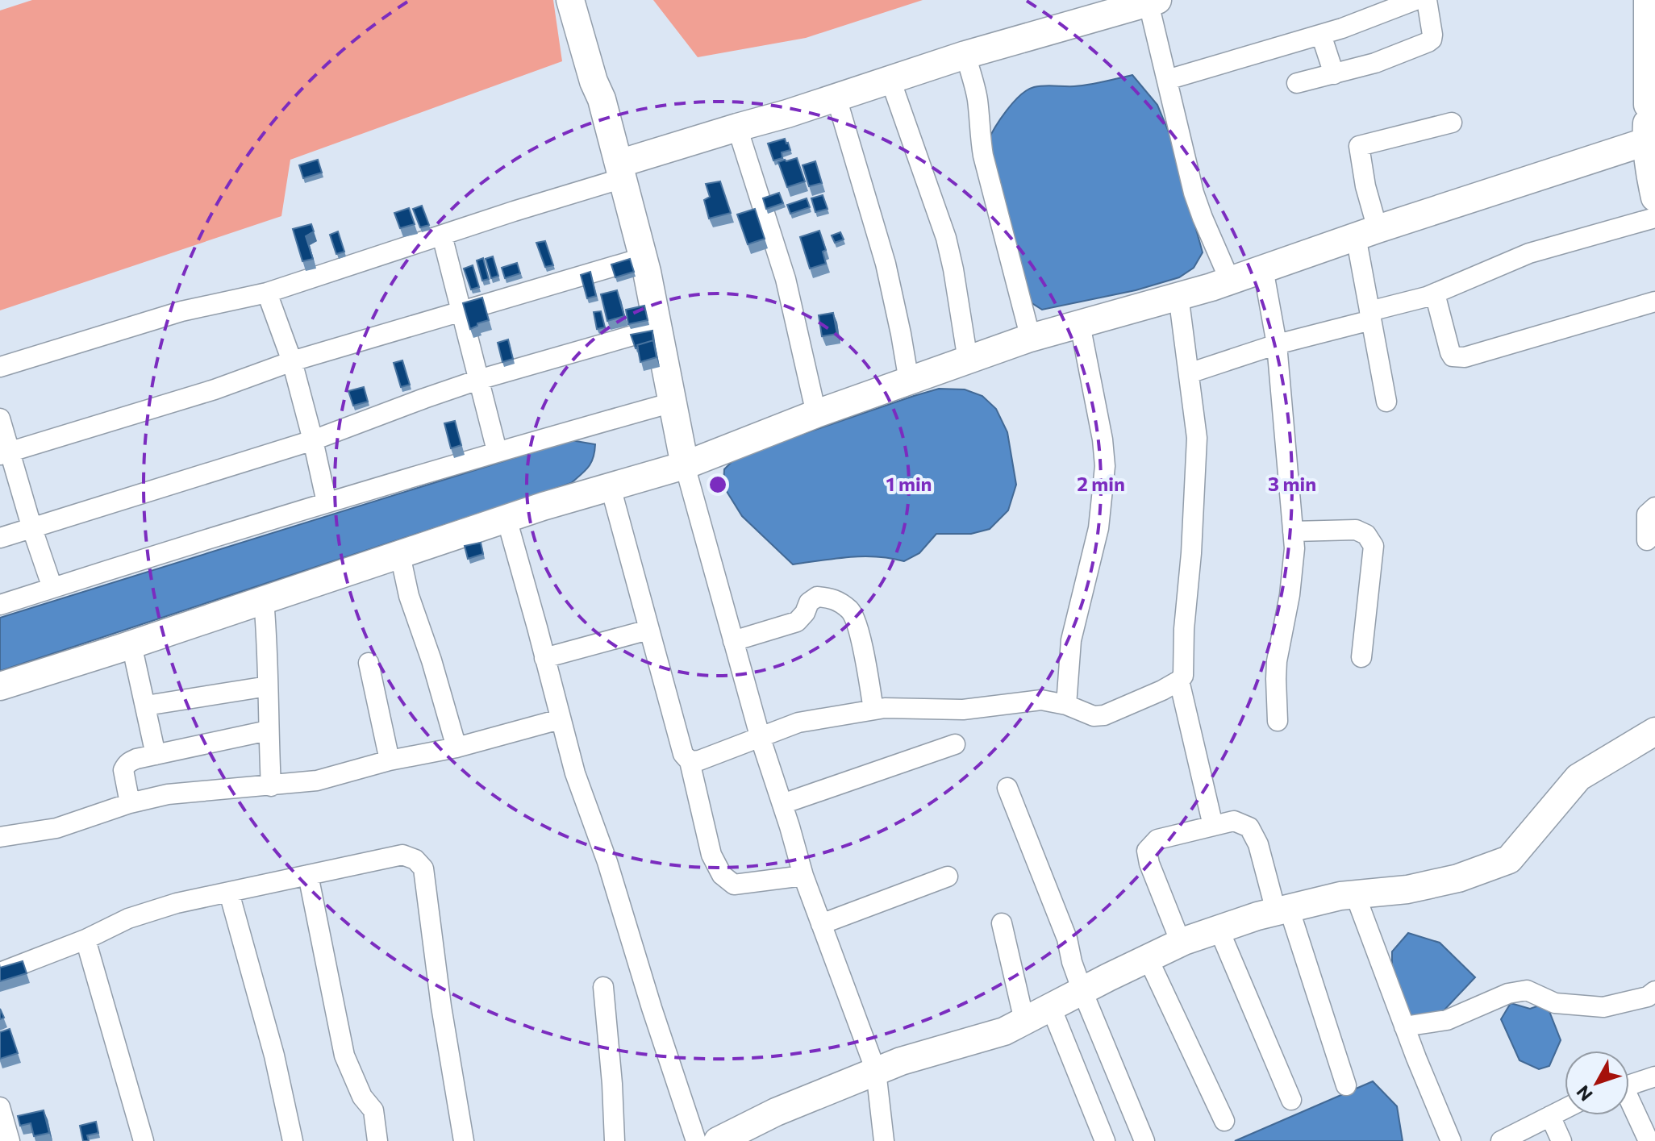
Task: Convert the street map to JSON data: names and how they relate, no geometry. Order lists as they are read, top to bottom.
{
  "north": "bottom left",
  "rings": ["1 min", "2 min", "3 min"]
}
